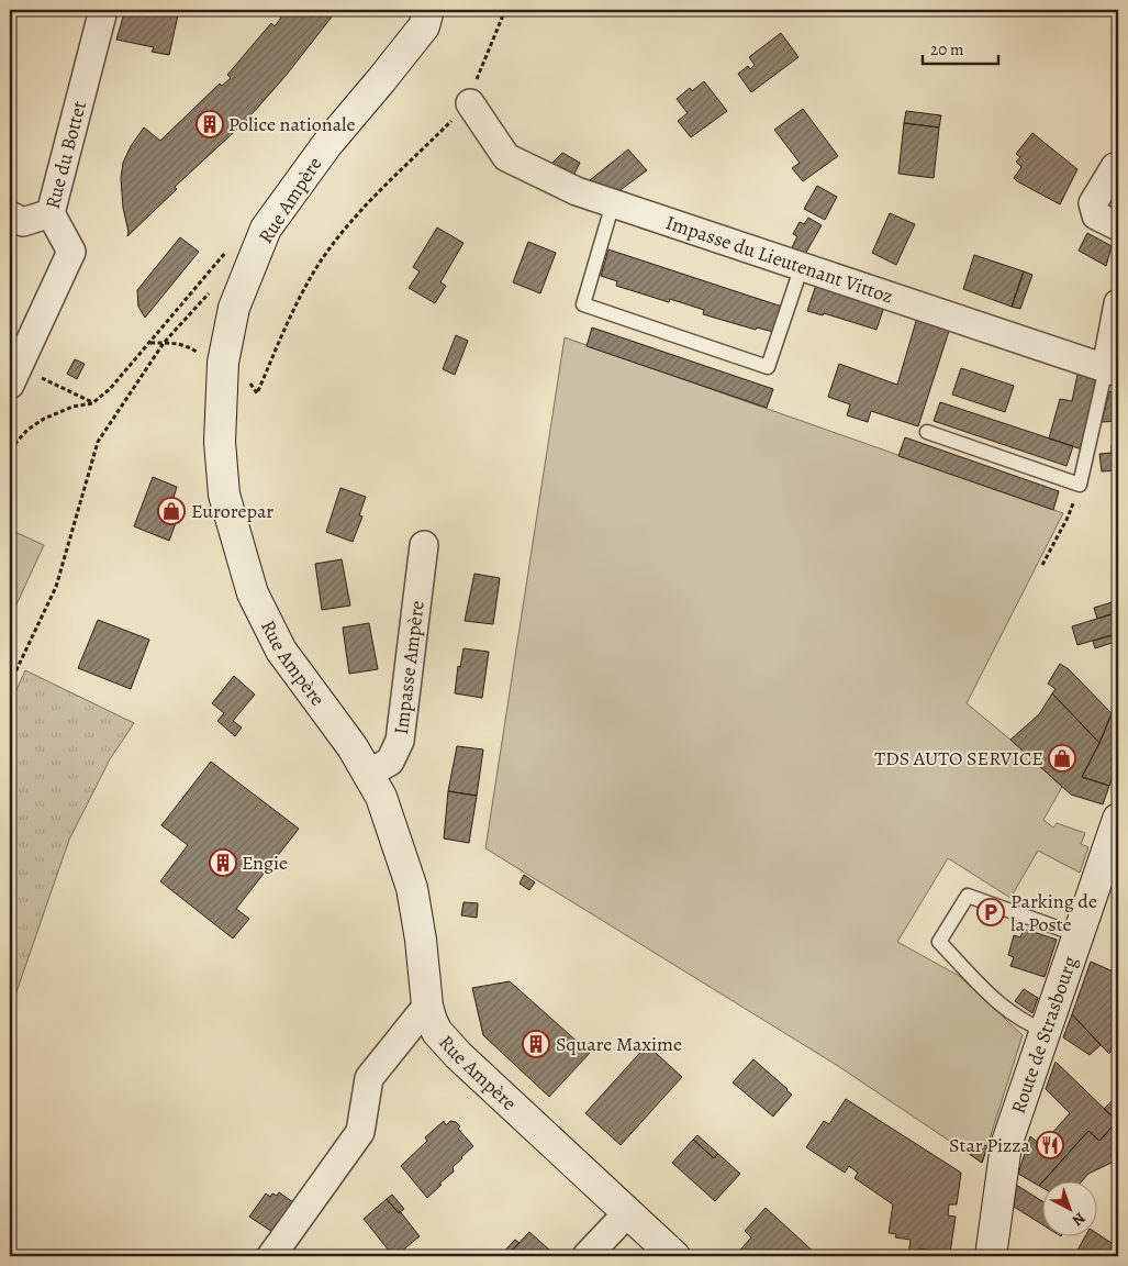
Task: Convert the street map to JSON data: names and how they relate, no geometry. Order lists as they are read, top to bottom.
{
  "streets": {
    "street": [
      "Rue du Bottet",
      "Rue Ampère",
      "Impasse du Lieutenant Vittoz",
      "Impasse Ampère",
      "Route de Strasbourg"
    ]
  },
  "crossings": [
    ["Rue Ampère", "Impasse Ampère"]
  ],
  "places": {
    "building": ["Police nationale", "Engie", "Square Maxime"],
    "shop": ["Eurorepar", "TDS AUTO SERVICE"],
    "parking": ["Parking de la Poste"],
    "restaurant": ["Star Pizza"]
  },
  "scale_bar": "20 m",
  "north": "bottom right"
}
